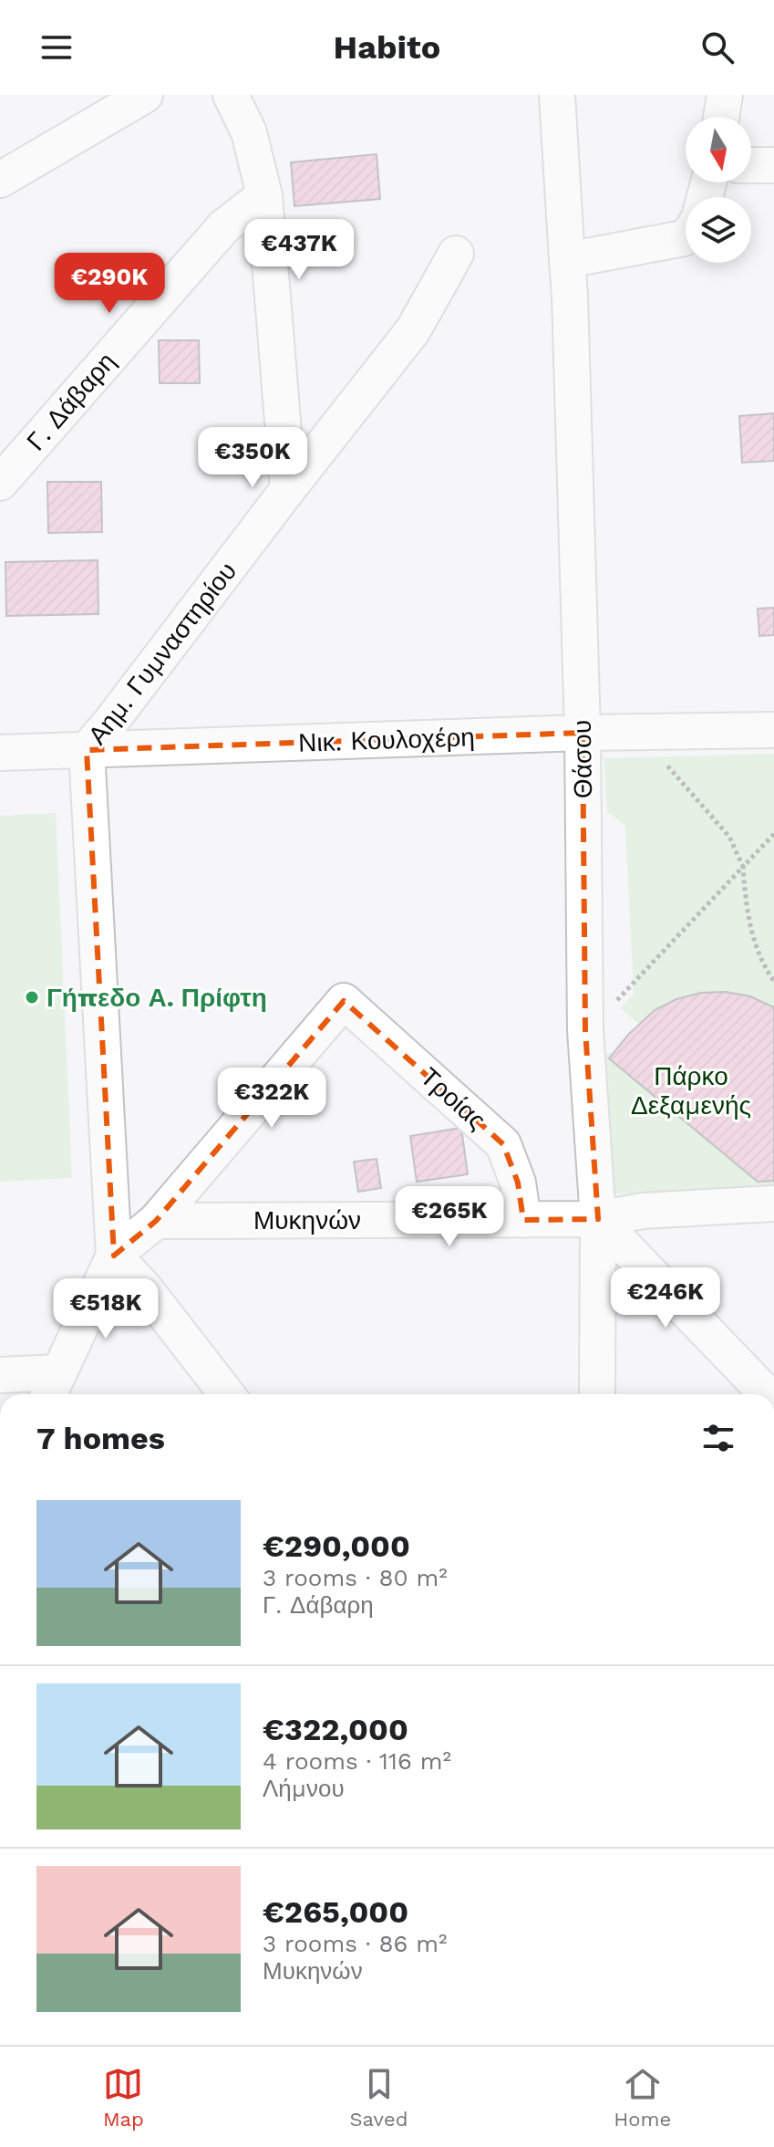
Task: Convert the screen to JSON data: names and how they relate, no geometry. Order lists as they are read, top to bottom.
{
  "streets": {
    "street": [
      "Γ. Δάβαρη",
      "Αημ. Γυμναστηρίου",
      "Νικ. Κουλοχέρη",
      "Θάσου",
      "Τροίας",
      "Μυκηνών"
    ]
  },
  "crossings": [
    ["Αημ. Γυμναστηρίου", "Νικ. Κουλοχέρη"],
    ["Νικ. Κουλοχέρη", "Θάσου"],
    ["Θάσου", "Μυκηνών"],
    ["Τροίας", "Μυκηνών"]
  ],
  "parks": ["Πάρκο Δεξαμενής"],
  "places": ["Γήπεδο Α. Πρίφτη"],
  "north": "bottom",
  "page": {
    "header": "Habito",
    "price": [
      "€437K",
      "€290K",
      "€350K",
      "€322K",
      "€265K",
      "€246K",
      "€518K"
    ],
    "heading": "7 homes",
    "list": [
      {
        "name": "€290,000",
        "note": "3 rooms · 80 m² · Γ. Δάβαρη"
      },
      {
        "name": "€322,000",
        "note": "4 rooms · 116 m² · Λήμνου"
      },
      {
        "name": "€265,000",
        "note": "3 rooms · 86 m² · Μυκηνών"
      }
    ],
    "tabs": ["Map", "Saved", "Home"]
  }
}
